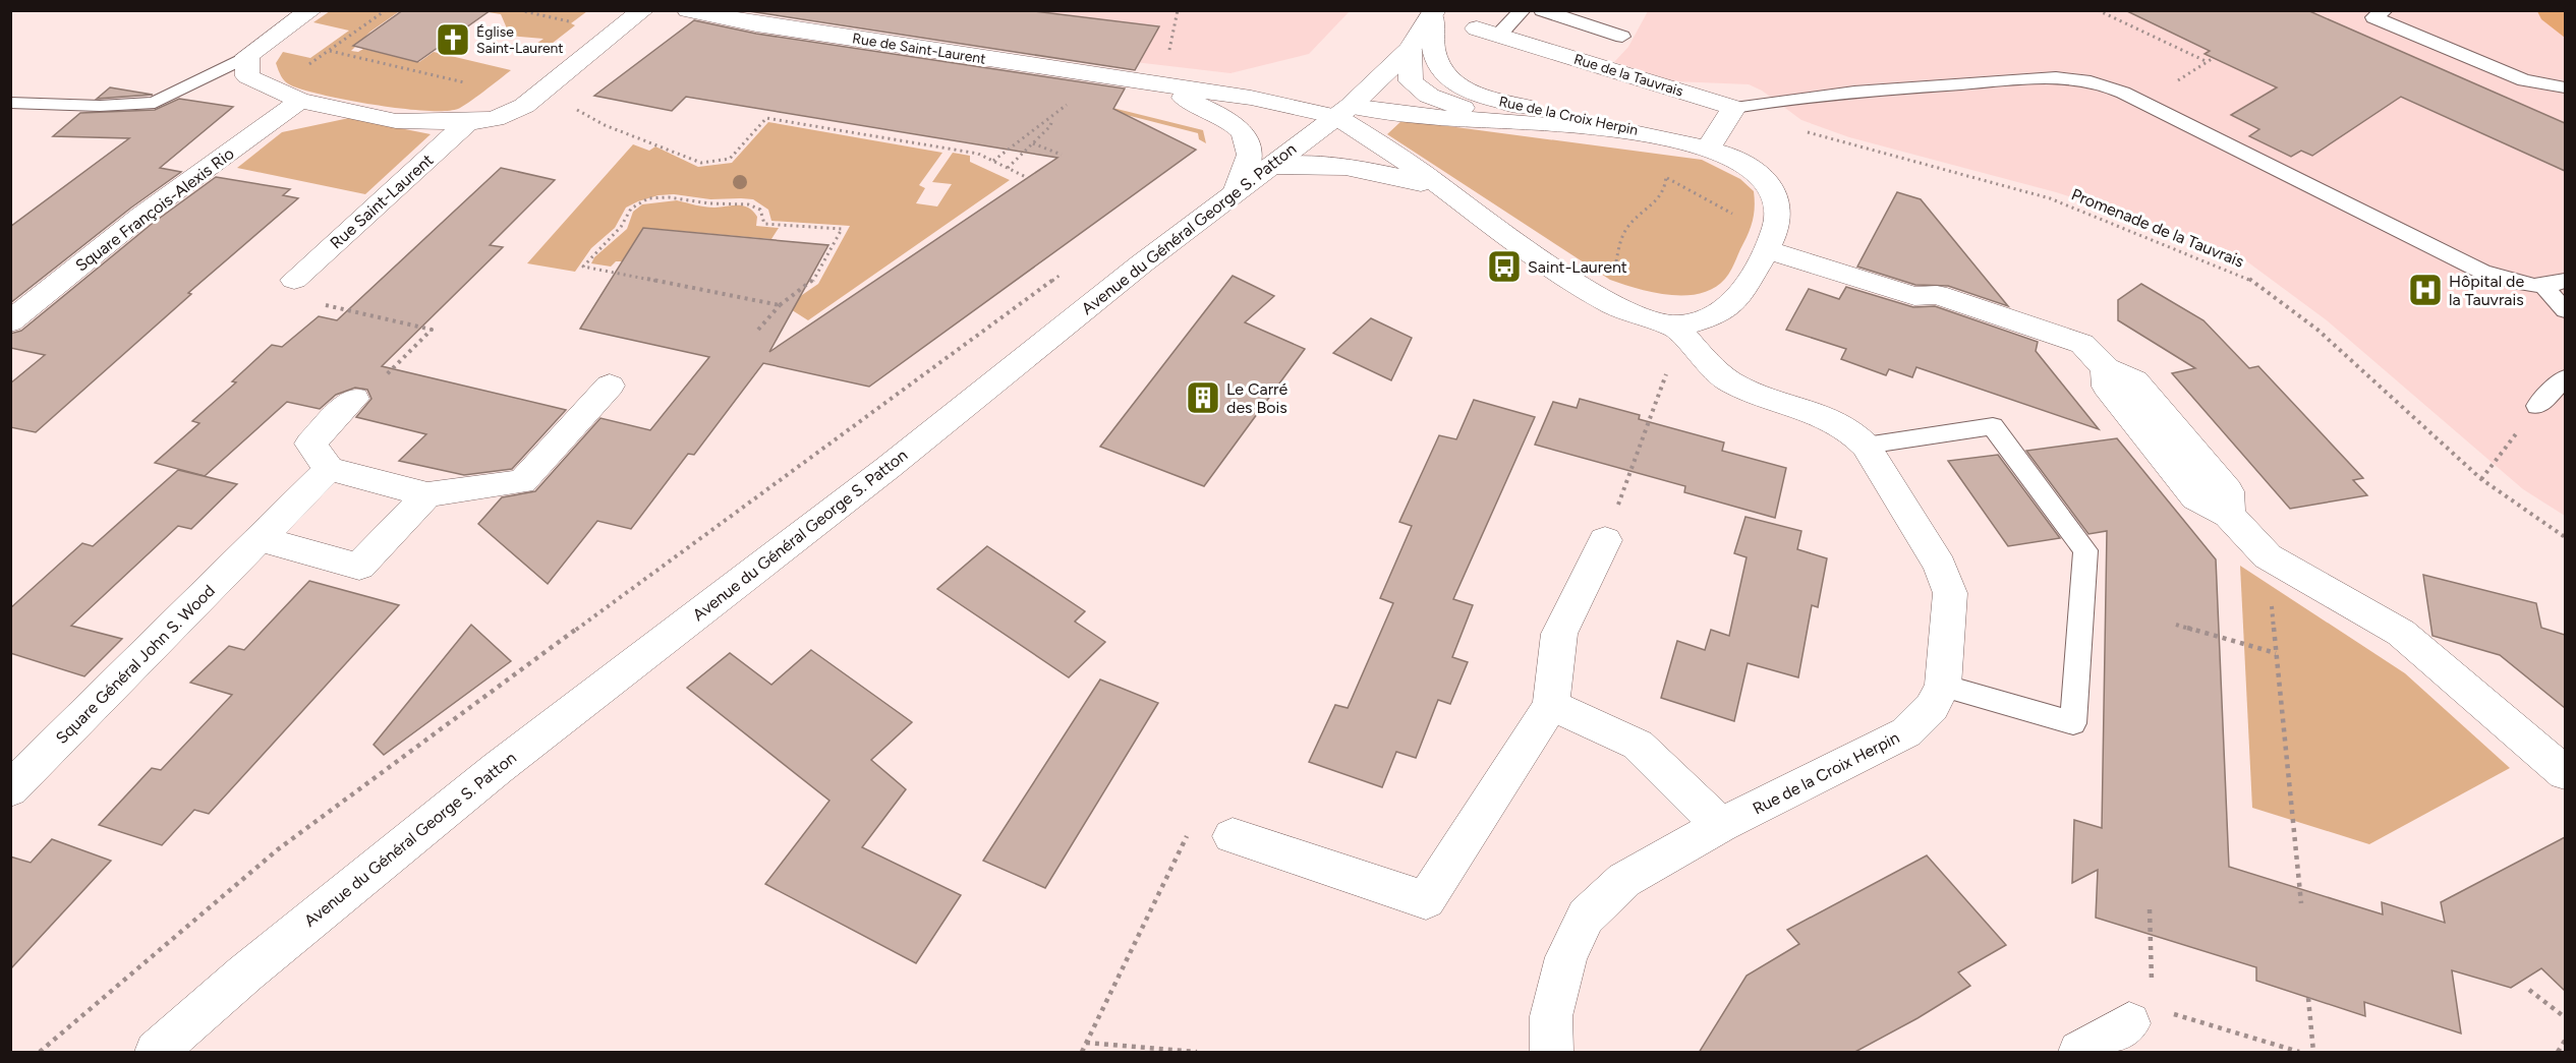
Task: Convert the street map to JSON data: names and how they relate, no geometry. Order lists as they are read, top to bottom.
{
  "streets": {
    "street": [
      "Rue de Saint-Laurent",
      "Rue de la Tauvrais",
      "Rue de la Croix Herpin",
      "Rue Saint-Laurent",
      "Square François-Alexis Rio",
      "Avenue du Général George S. Patton",
      "Square Général John S. Wood"
    ],
    "path": ["Promenade de la Tauvrais"]
  },
  "crossings": [
    ["Rue de Saint-Laurent", "Rue de la Croix Herpin"],
    ["Rue de Saint-Laurent", "Avenue du Général George S. Patton"],
    ["Rue de la Croix Herpin", "Avenue du Général George S. Patton"]
  ],
  "places": {
    "church": ["Église Saint-Laurent"],
    "bus stop": ["Saint-Laurent"],
    "hospital": ["Hôpital de la Tauvrais"],
    "building": ["Le Carré des Bois"]
  }
}
